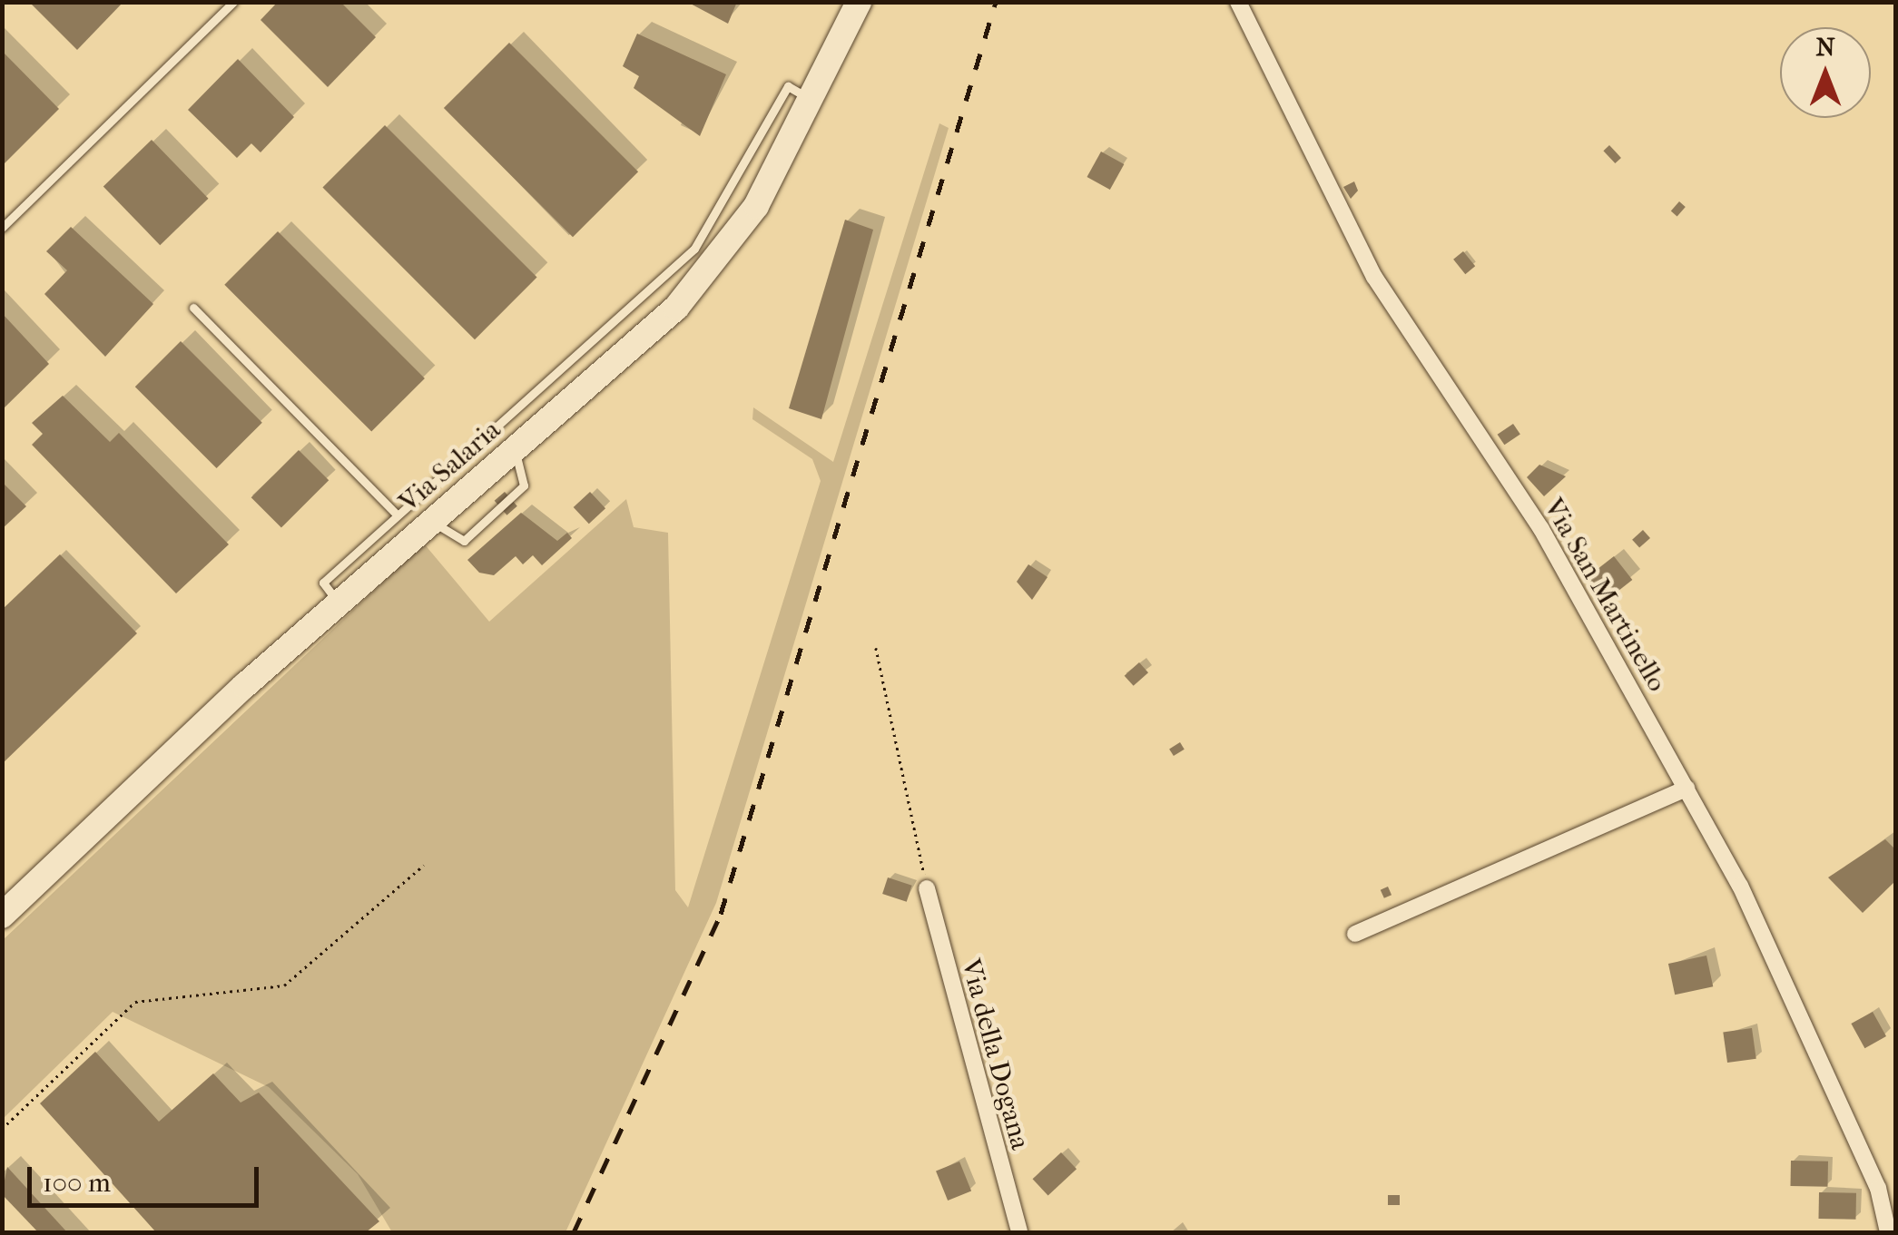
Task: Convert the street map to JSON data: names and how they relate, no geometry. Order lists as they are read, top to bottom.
{
  "streets": {
    "main road": ["Via Salaria"],
    "street": ["Via San Martinello", "Via della Dogana"]
  },
  "scale_bar": "100 m",
  "north": "top"
}
